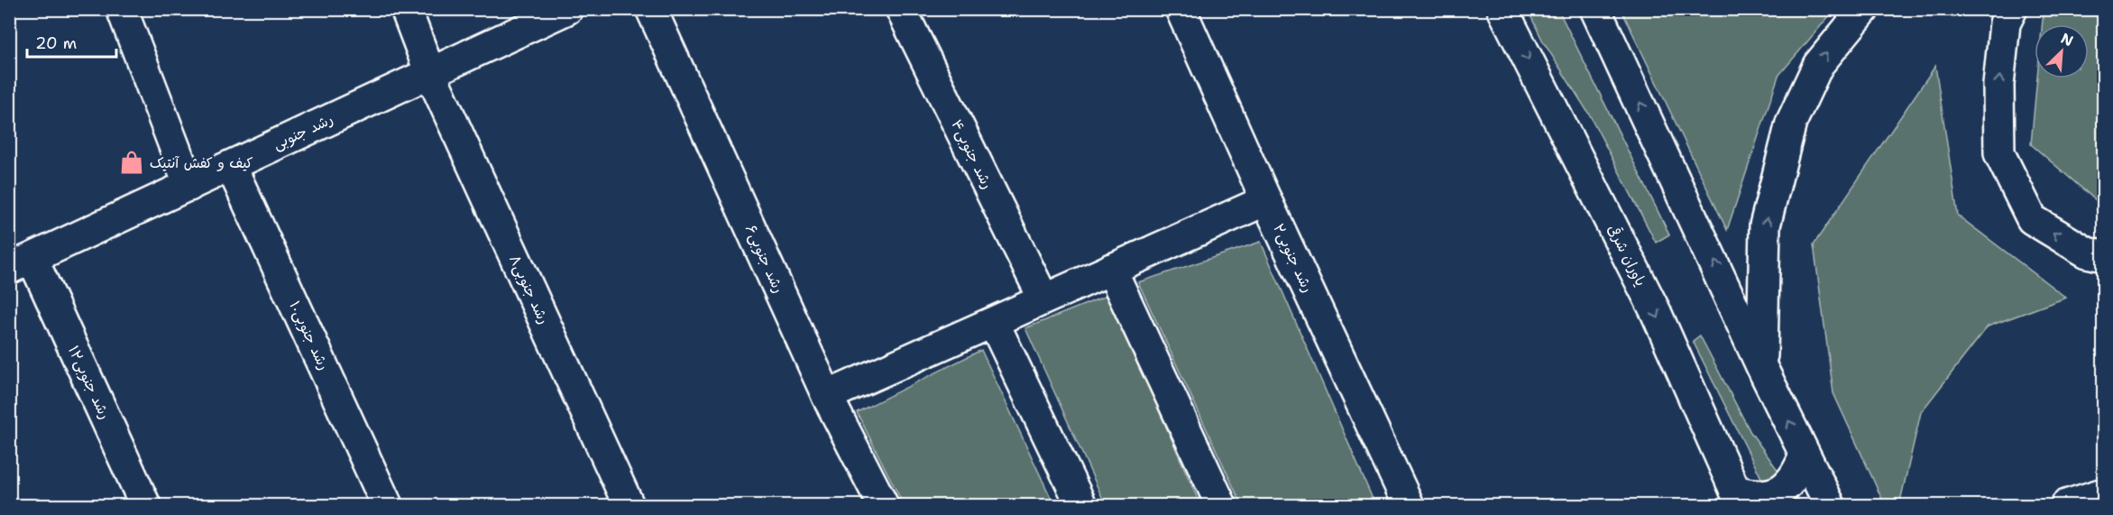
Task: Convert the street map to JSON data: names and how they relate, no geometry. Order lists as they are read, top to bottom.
{
  "streets": {
    "main road": [
      "رشد جنوبی",
      "رشد جنوبی۴",
      "یاوران شرقی",
      "رشد جنوبی۲",
      "رشد جنوبی۶",
      "رشد جنوبی۸",
      "رشد جنوبی۱۰",
      "رشد جنوبی۱۲"
    ]
  },
  "crossings": [
    ["رشد جنوبی", "رشد جنوبی۸"],
    ["رشد جنوبی", "رشد جنوبی۱۰"],
    ["رشد جنوبی", "رشد جنوبی۱۲"]
  ],
  "places": {
    "shop": ["کیف و کفش آنتیک"]
  },
  "scale_bar": "20 m",
  "north": "top right"
}
